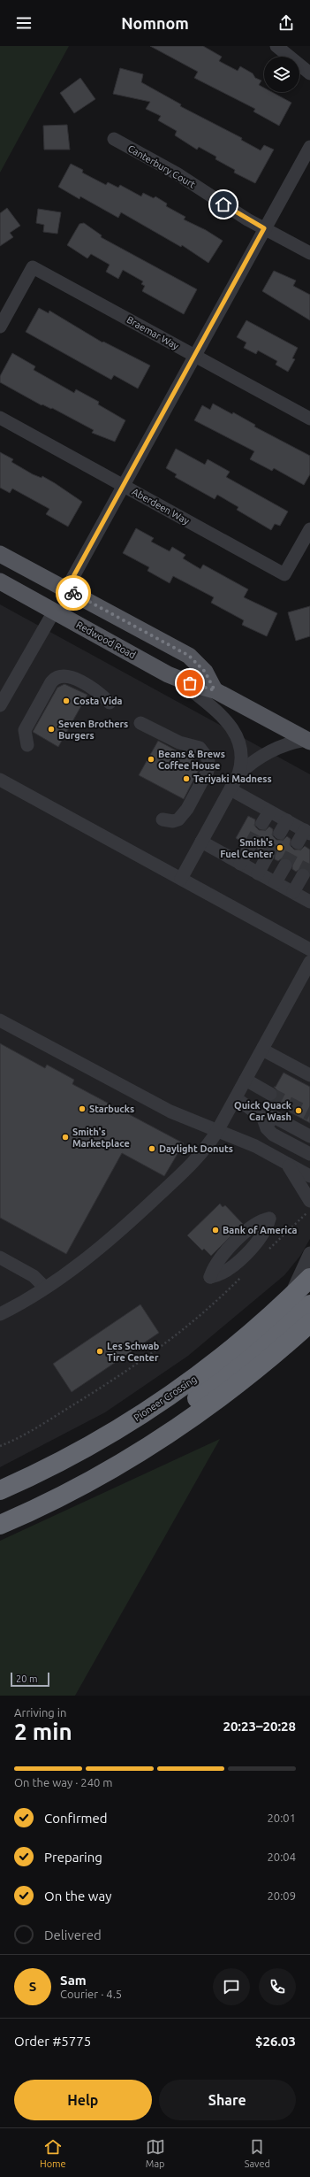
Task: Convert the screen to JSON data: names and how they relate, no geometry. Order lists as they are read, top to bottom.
{
  "streets": {
    "highway": ["Pioneer Crossing"],
    "main road": ["Redwood Road"],
    "street": ["Canterbury Court", "Braemar Way", "Aberdeen Way"]
  },
  "places": [
    "Costa Vida",
    "Seven Brothers Burgers",
    "Beans & Brews Coffee House",
    "Teriyaki Madness",
    "Smith's Fuel Center",
    "Starbucks",
    "Quick Quack Car Wash",
    "Smith's Marketplace",
    "Daylight Donuts",
    "Bank of America",
    "Les Schwab Tire Center"
  ],
  "scale_bar": "20 m",
  "page": {
    "header": "Nomnom",
    "scale": "20 m",
    "heading": ["2 min", "Arriving in", "20:23–20:28"],
    "panel": [
      "Sam",
      "Courier · 4.5",
      "Order #5775",
      "$26.03"
    ],
    "bar": "On the way · 240 m",
    "list": [
      ["Confirmed", "20:01"],
      ["Preparing", "20:04"],
      ["On the way", "20:09"],
      "Delivered"
    ],
    "round": "S",
    "buttons": ["Help", "Share"],
    "tabs": ["Home", "Map", "Saved"]
  }
}
